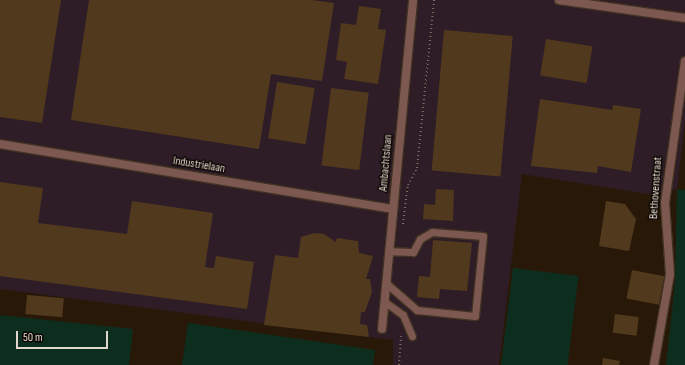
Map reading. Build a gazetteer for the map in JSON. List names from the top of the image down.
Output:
{
  "streets": {
    "street": ["Ambachtslaan", "Industrielaan", "Bethovenstraat"]
  },
  "crossings": [
    ["Ambachtslaan", "Industrielaan"]
  ],
  "scale_bar": "50 m"
}
